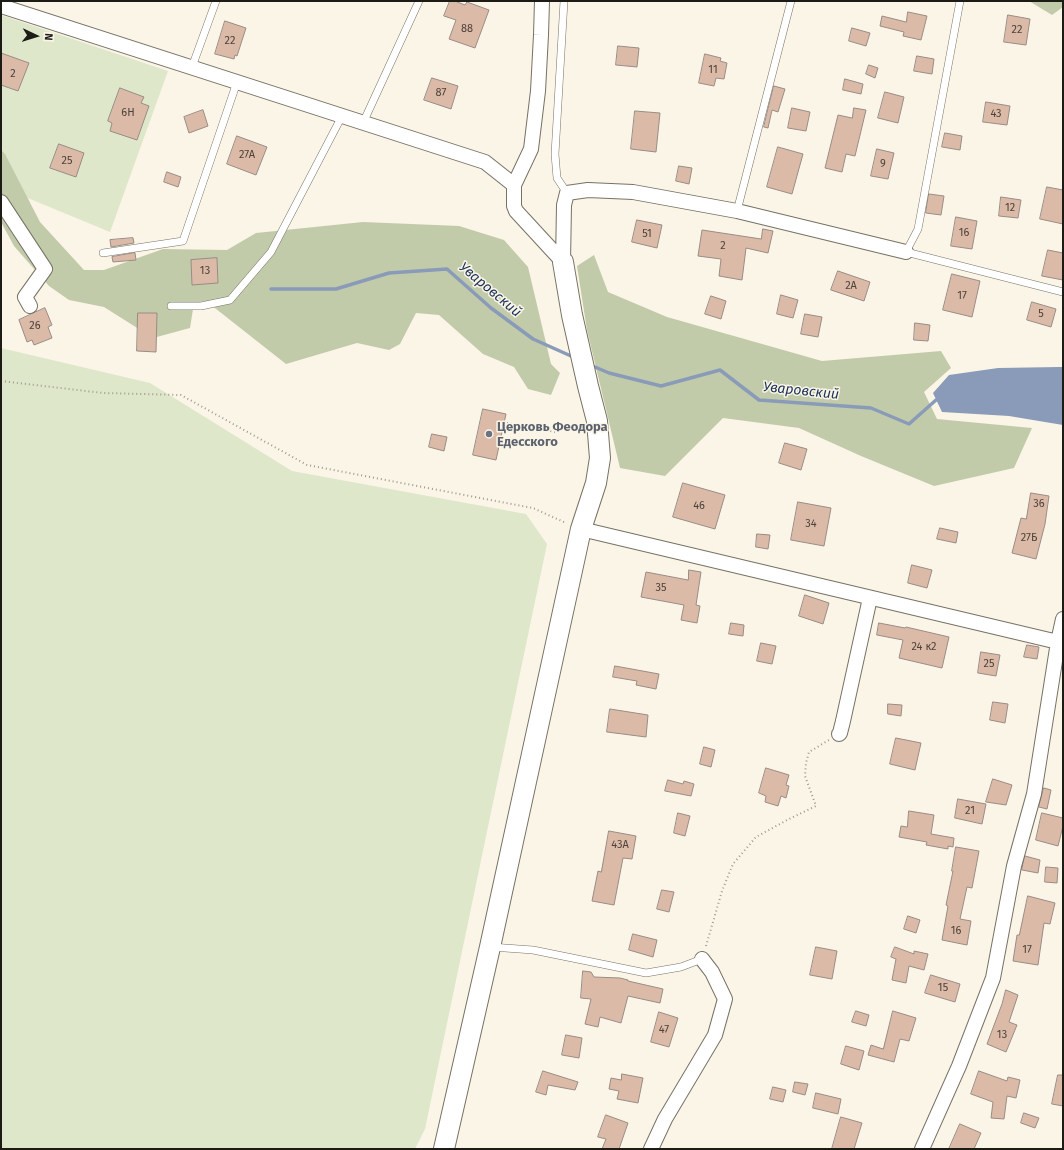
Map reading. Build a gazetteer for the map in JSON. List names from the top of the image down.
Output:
{
  "water": ["Уваровский"],
  "places": ["Церковь Феодора Едесского"],
  "house_numbers": [
    "88",
    "22",
    "22",
    "11",
    "2",
    "87",
    "6Н",
    "43",
    "27А",
    "25",
    "9",
    "12",
    "16",
    "51",
    "2",
    "13",
    "2А",
    "17",
    "5",
    "26",
    "36",
    "46",
    "34",
    "27Б",
    "35",
    "24 к2",
    "25",
    "21",
    "43А",
    "16",
    "17",
    "15",
    "47",
    "13"
  ],
  "north": "right"
}
